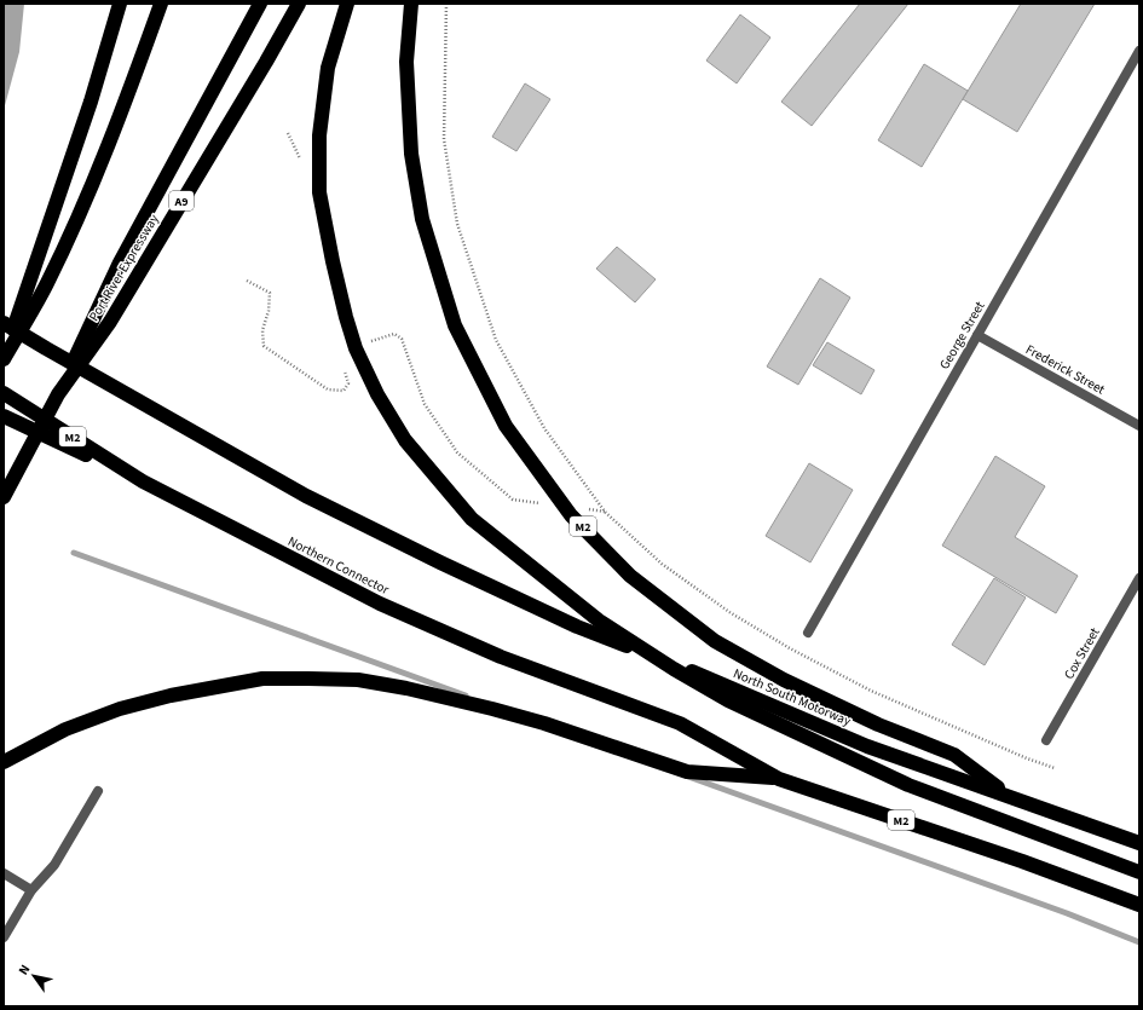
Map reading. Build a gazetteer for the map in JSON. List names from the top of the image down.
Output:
{
  "streets": {
    "highway": [
      "A9",
      "Port River Expressway",
      "M2",
      "Northern Connector",
      "North South Motorway"
    ],
    "street": ["George Street", "Frederick Street", "Cox Street"]
  },
  "crossings": [
    ["George Street", "Frederick Street"],
    ["M2", "Northern Connector"],
    ["M2", "North South Motorway"]
  ],
  "north": "top left"
}
